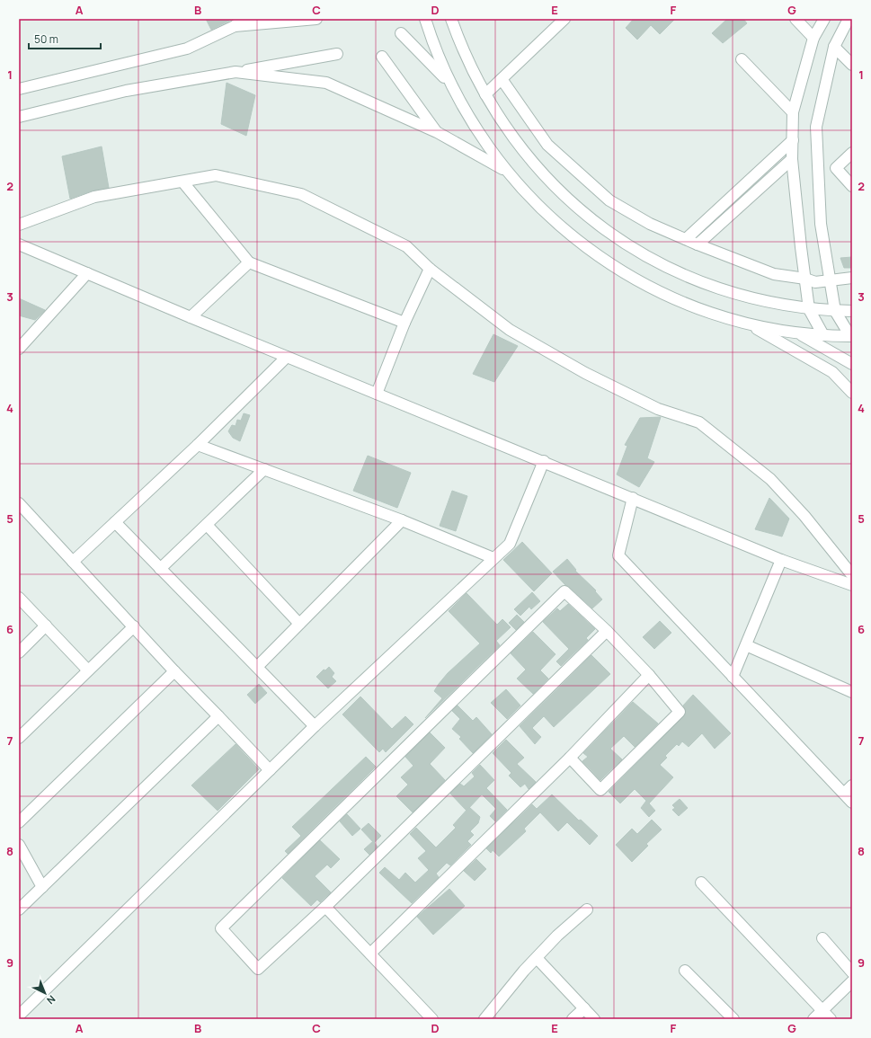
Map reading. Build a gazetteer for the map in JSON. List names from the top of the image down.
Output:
{
  "scale_bar": "50 m",
  "north": "bottom right",
  "grid": {
    "columns": [
      "A",
      "B",
      "C",
      "D",
      "E",
      "F",
      "G"
    ],
    "rows": [
      "1",
      "2",
      "3",
      "4",
      "5",
      "6",
      "7",
      "8",
      "9"
    ]
  }
}
